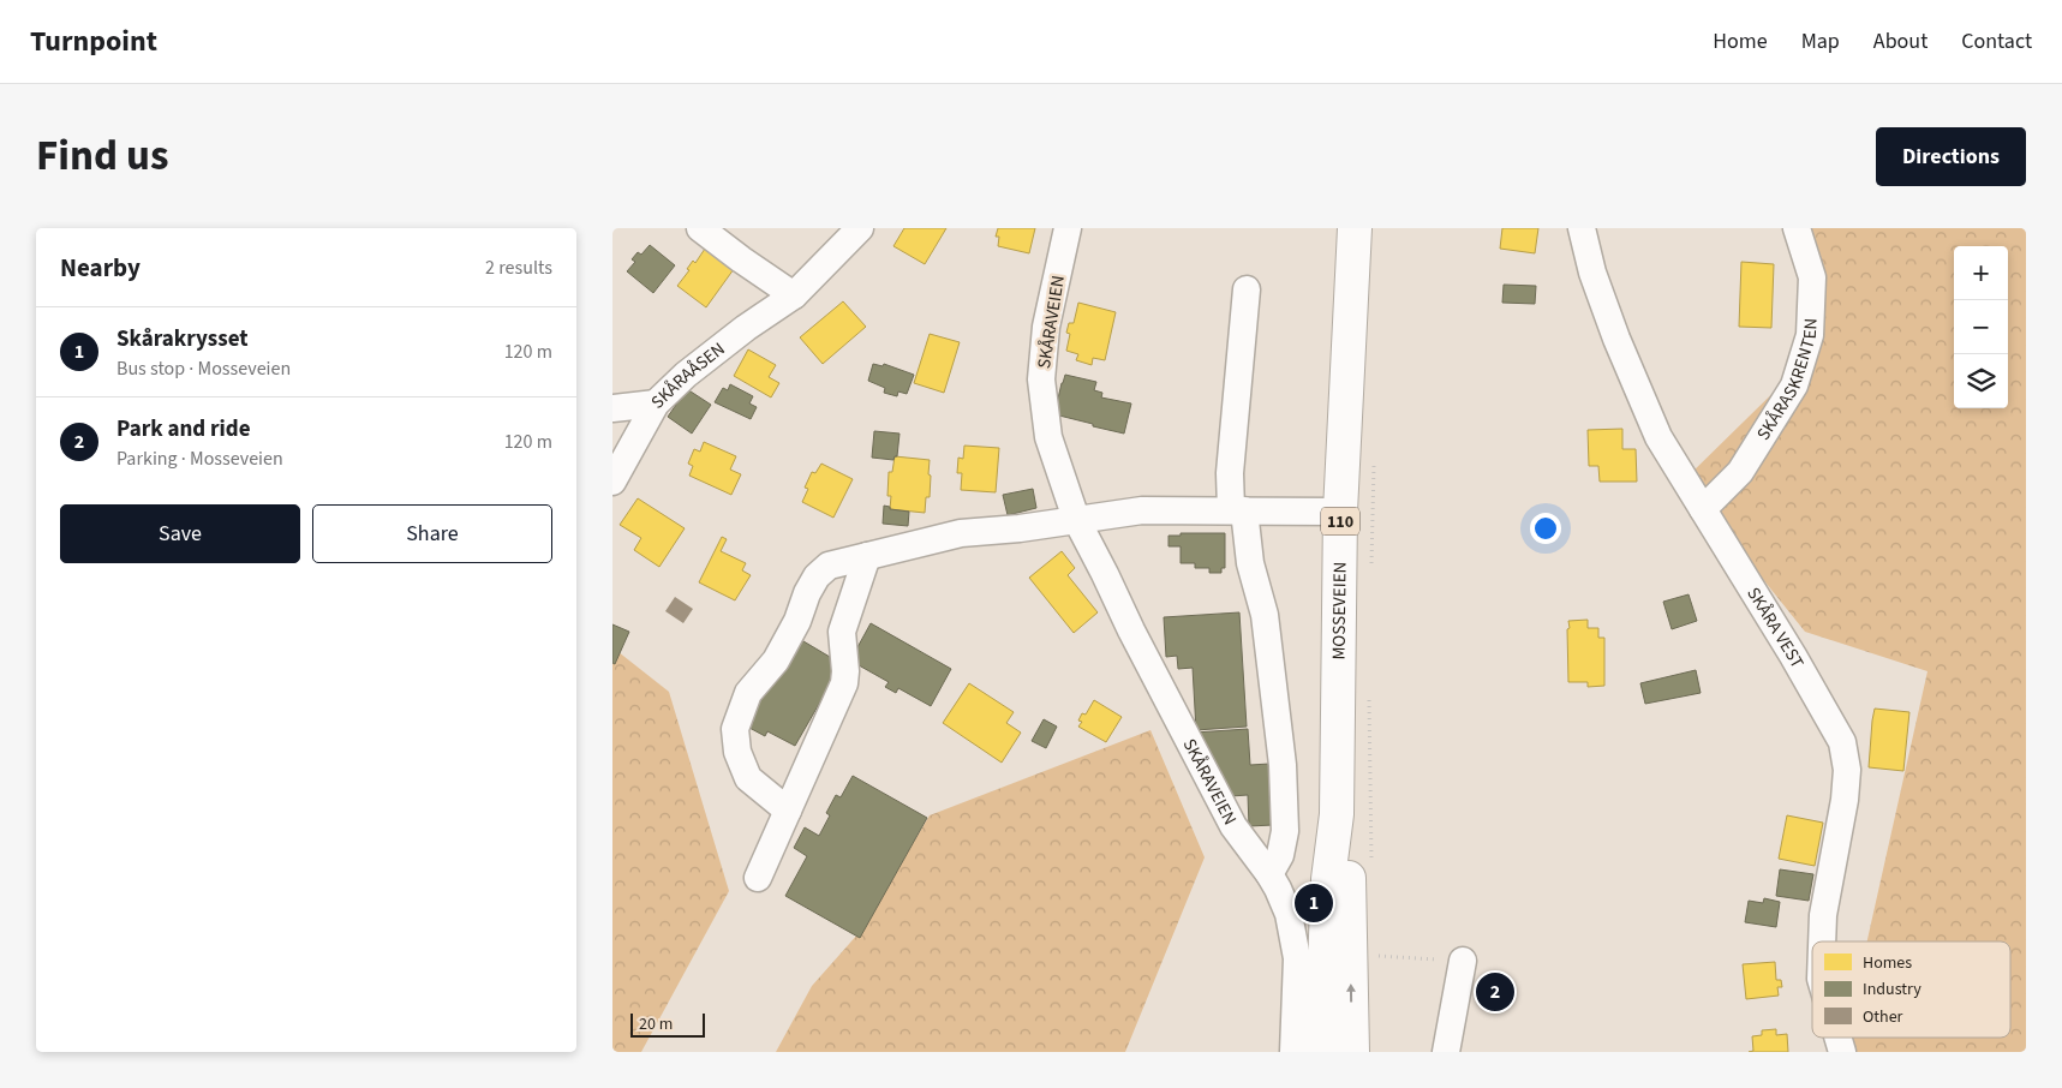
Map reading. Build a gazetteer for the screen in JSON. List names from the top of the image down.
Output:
{
  "streets": {
    "highway": ["110", "MOSSEVEIEN"],
    "street": [
      "SKÅRAVEIEN",
      "SKÅRAÅSEN",
      "SKÅRASKRENTEN",
      "SKÅRA VEST"
    ]
  },
  "crossings": [
    ["SKÅRASKRENTEN", "SKÅRA VEST"]
  ],
  "legend": ["Homes", "Industry", "Other"],
  "scale_bar": "20 m",
  "page": {
    "header": "Turnpoint",
    "nav": [
      "Home",
      "Map",
      "About",
      "Contact"
    ],
    "title": "Find us",
    "buttons": [
      "Directions",
      ["Save", "Share"]
    ],
    "heading": ["Nearby", "2 results"],
    "map_buttons": ["+", "−"],
    "list": [
      {
        "mark": "1",
        "name": "Skårakrysset",
        "note": "Bus stop · Mosseveien",
        "value": "120 m"
      },
      {
        "mark": "2",
        "name": "Park and ride",
        "note": "Parking · Mosseveien",
        "value": "120 m"
      }
    ],
    "pins": ["1", "2"],
    "scale": "20 m"
  }
}
